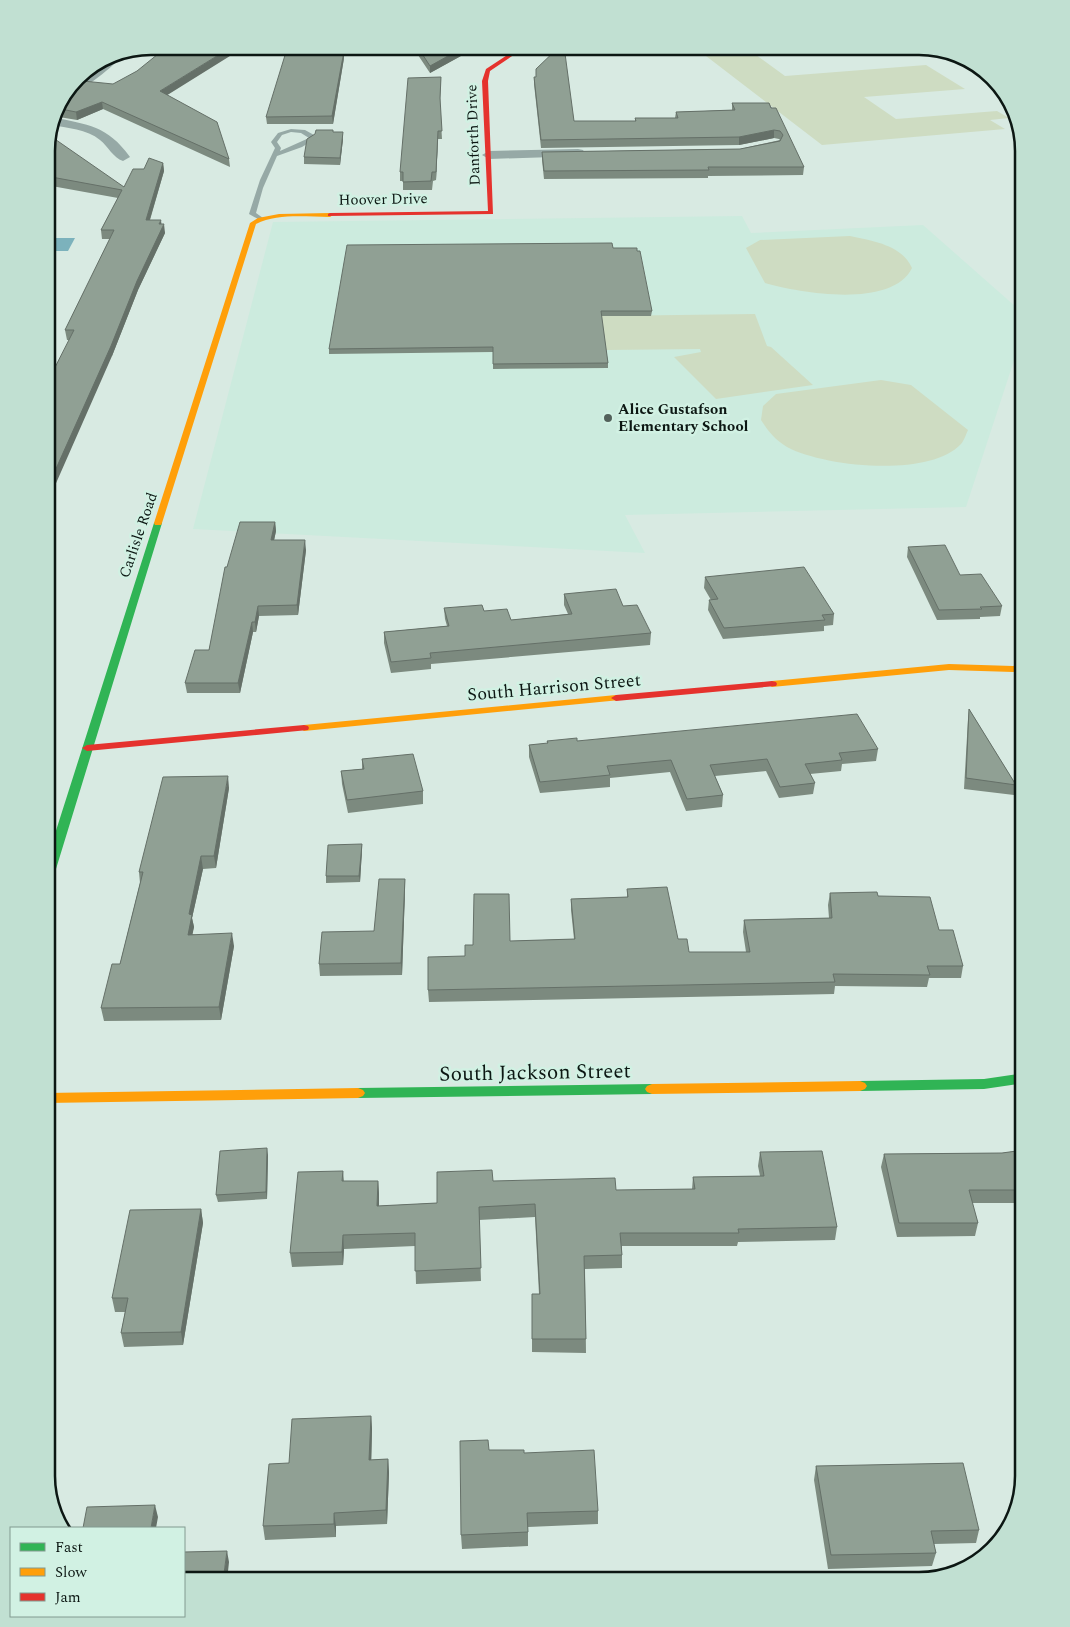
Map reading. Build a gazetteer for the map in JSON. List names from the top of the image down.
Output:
{
  "streets": {
    "street": [
      "Danforth Drive",
      "Hoover Drive",
      "Carlisle Road",
      "South Harrison Street",
      "South Jackson Street"
    ]
  },
  "crossings": [
    ["Danforth Drive", "Hoover Drive"],
    ["Hoover Drive", "Carlisle Road"],
    ["Carlisle Road", "South Harrison Street"]
  ],
  "places": ["Alice Gustafson Elementary School"],
  "legend": ["Fast", "Slow", "Jam"]
}
